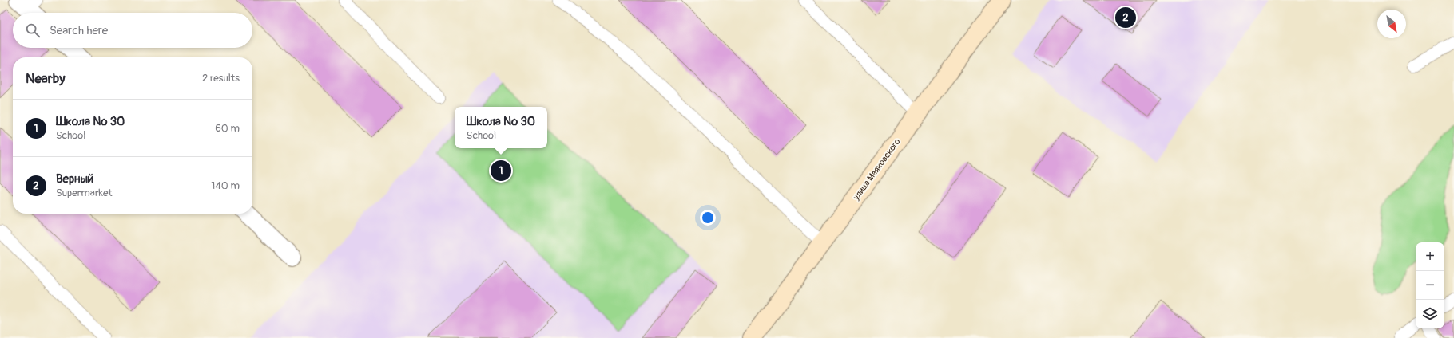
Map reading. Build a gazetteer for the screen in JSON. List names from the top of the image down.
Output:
{
  "streets": {
    "street": ["улица Маяковского"]
  },
  "north": "bottom right",
  "page": {
    "pins": ["2", "1"],
    "search": "Search here",
    "heading": ["Nearby", "2 results"],
    "list": [
      {
        "mark": "1",
        "name": "Школа № 30",
        "note": "School",
        "value": "60 m"
      },
      {
        "mark": "2",
        "name": "Верный",
        "note": "Supermarket",
        "value": "140 m"
      }
    ],
    "popup": ["Школа № 30", "School"],
    "map_buttons": ["+", "−"]
  }
}
